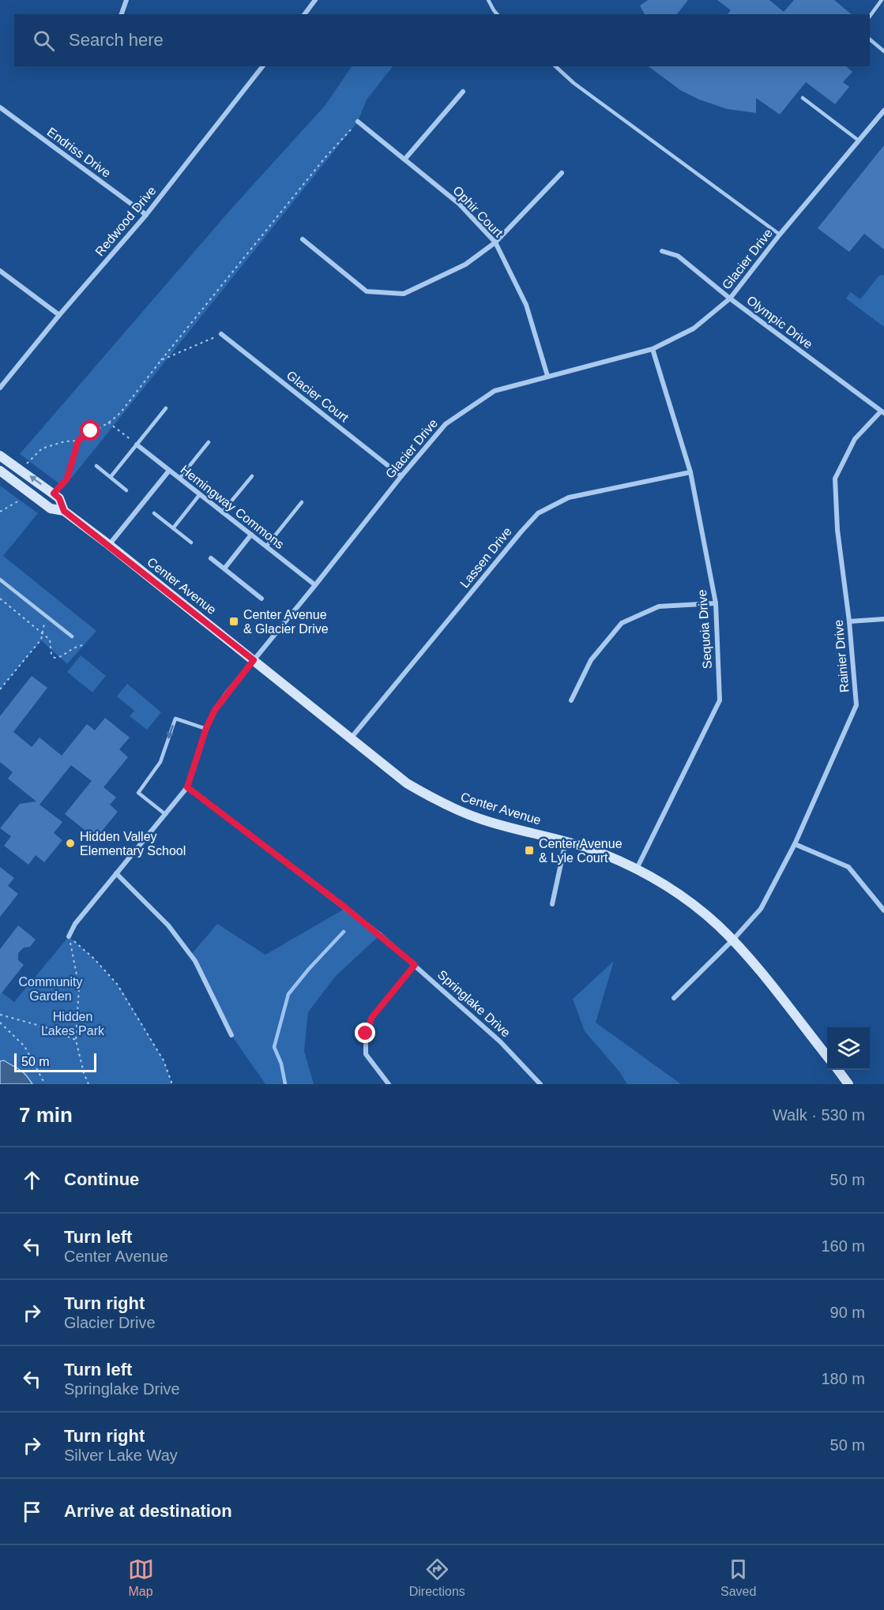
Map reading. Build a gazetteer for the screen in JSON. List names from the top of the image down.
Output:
{
  "streets": {
    "street": [
      "Endriss Drive",
      "Ophir Court",
      "Redwood Drive",
      "Glacier Drive",
      "Olympic Drive",
      "Glacier Court",
      "Hemingway Commons",
      "Lassen Drive",
      "Center Avenue",
      "Sequoia Drive",
      "Rainier Drive",
      "Springlake Drive"
    ]
  },
  "crossings": [
    ["Endriss Drive", "Redwood Drive"],
    ["Ophir Court", "Glacier Drive"],
    ["Glacier Drive", "Olympic Drive"],
    ["Glacier Drive", "Glacier Court"],
    ["Glacier Drive", "Hemingway Commons"],
    ["Glacier Drive", "Center Avenue"],
    ["Glacier Drive", "Sequoia Drive"],
    ["Glacier Drive", "Springlake Drive"],
    ["Olympic Drive", "Rainier Drive"],
    ["Lassen Drive", "Center Avenue"],
    ["Lassen Drive", "Sequoia Drive"],
    ["Center Avenue", "Sequoia Drive"],
    ["Center Avenue", "Rainier Drive"]
  ],
  "parks": ["Community Garden", "Hidden Lakes Park"],
  "places": {
    "transit": ["Center Avenue & Glacier Drive", "Center Avenue & Lyle Court"],
    "other": ["Hidden Valley Elementary School"]
  },
  "scale_bar": "50 m",
  "page": {
    "search": "Search here",
    "scale": "50 m",
    "heading": ["7 min", "Walk · 530 m"],
    "list": [
      ["Continue", "50 m"],
      ["Turn left", "Center Avenue", "160 m"],
      ["Turn right", "Glacier Drive", "90 m"],
      ["Turn left", "Springlake Drive", "180 m"],
      ["Turn right", "Silver Lake Way", "50 m"],
      "Arrive at destination"
    ],
    "nav": ["Map", "Directions", "Saved"]
  }
}
